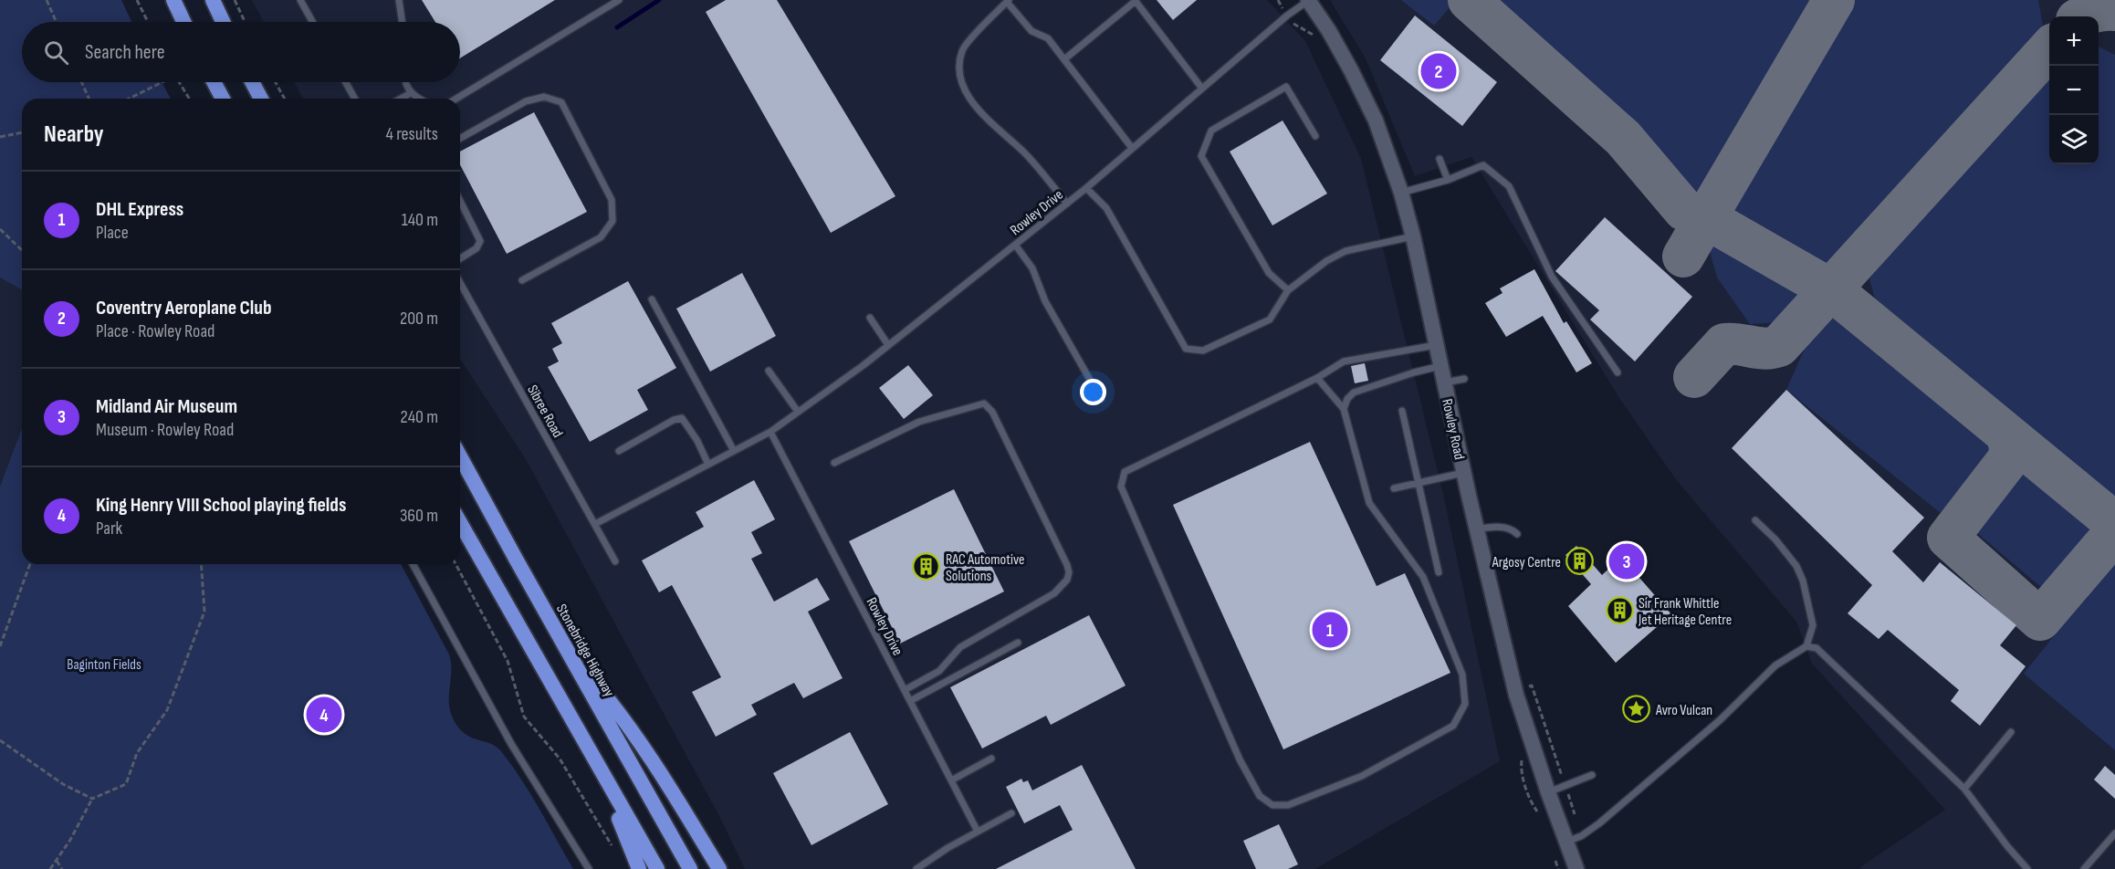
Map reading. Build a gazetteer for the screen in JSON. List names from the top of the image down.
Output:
{
  "streets": {
    "highway": ["Stonebridge Highway"],
    "street": ["Rowley Road"],
    "lane": ["Rowley Drive", "Sibree Road"]
  },
  "crossings": [
    ["Rowley Drive", "Sibree Road"],
    ["Rowley Drive", "Rowley Road"]
  ],
  "parks": ["Baginton Fields"],
  "places": {
    "building": ["Argosy Centre", "RAC Automotive Solutions", "Sir Frank Whittle Jet Heritage Centre"],
    "place": ["Avro Vulcan"]
  },
  "page": {
    "map_buttons": ["+", "−"],
    "search": "Search here",
    "pins": [
      "2",
      "3",
      "1",
      "4"
    ],
    "heading": ["Nearby", "4 results"],
    "list": [
      {
        "mark": "1",
        "name": "DHL Express",
        "note": "Place",
        "value": "140 m"
      },
      {
        "mark": "2",
        "name": "Coventry Aeroplane Club",
        "note": "Place · Rowley Road",
        "value": "200 m"
      },
      {
        "mark": "3",
        "name": "Midland Air Museum",
        "note": "Museum · Rowley Road",
        "value": "240 m"
      },
      {
        "mark": "4",
        "name": "King Henry VIII School playing fields",
        "note": "Park",
        "value": "360 m"
      }
    ]
  }
}
